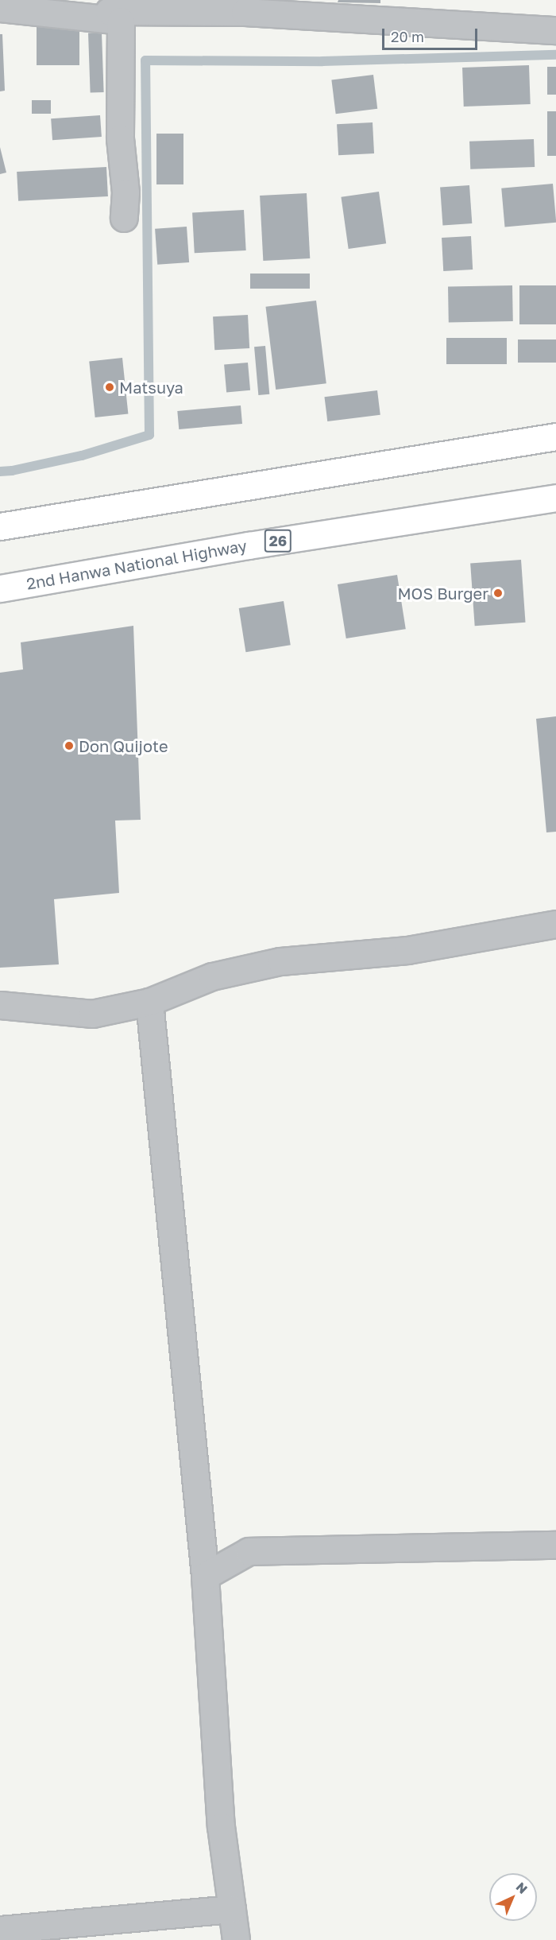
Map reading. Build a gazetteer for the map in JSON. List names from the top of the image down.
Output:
{
  "streets": {
    "highway": ["26", "2nd Hanwa National Highway"]
  },
  "places": ["Matsuya", "MOS Burger", "Don Quijote"],
  "scale_bar": "20 m",
  "north": "top right"
}
